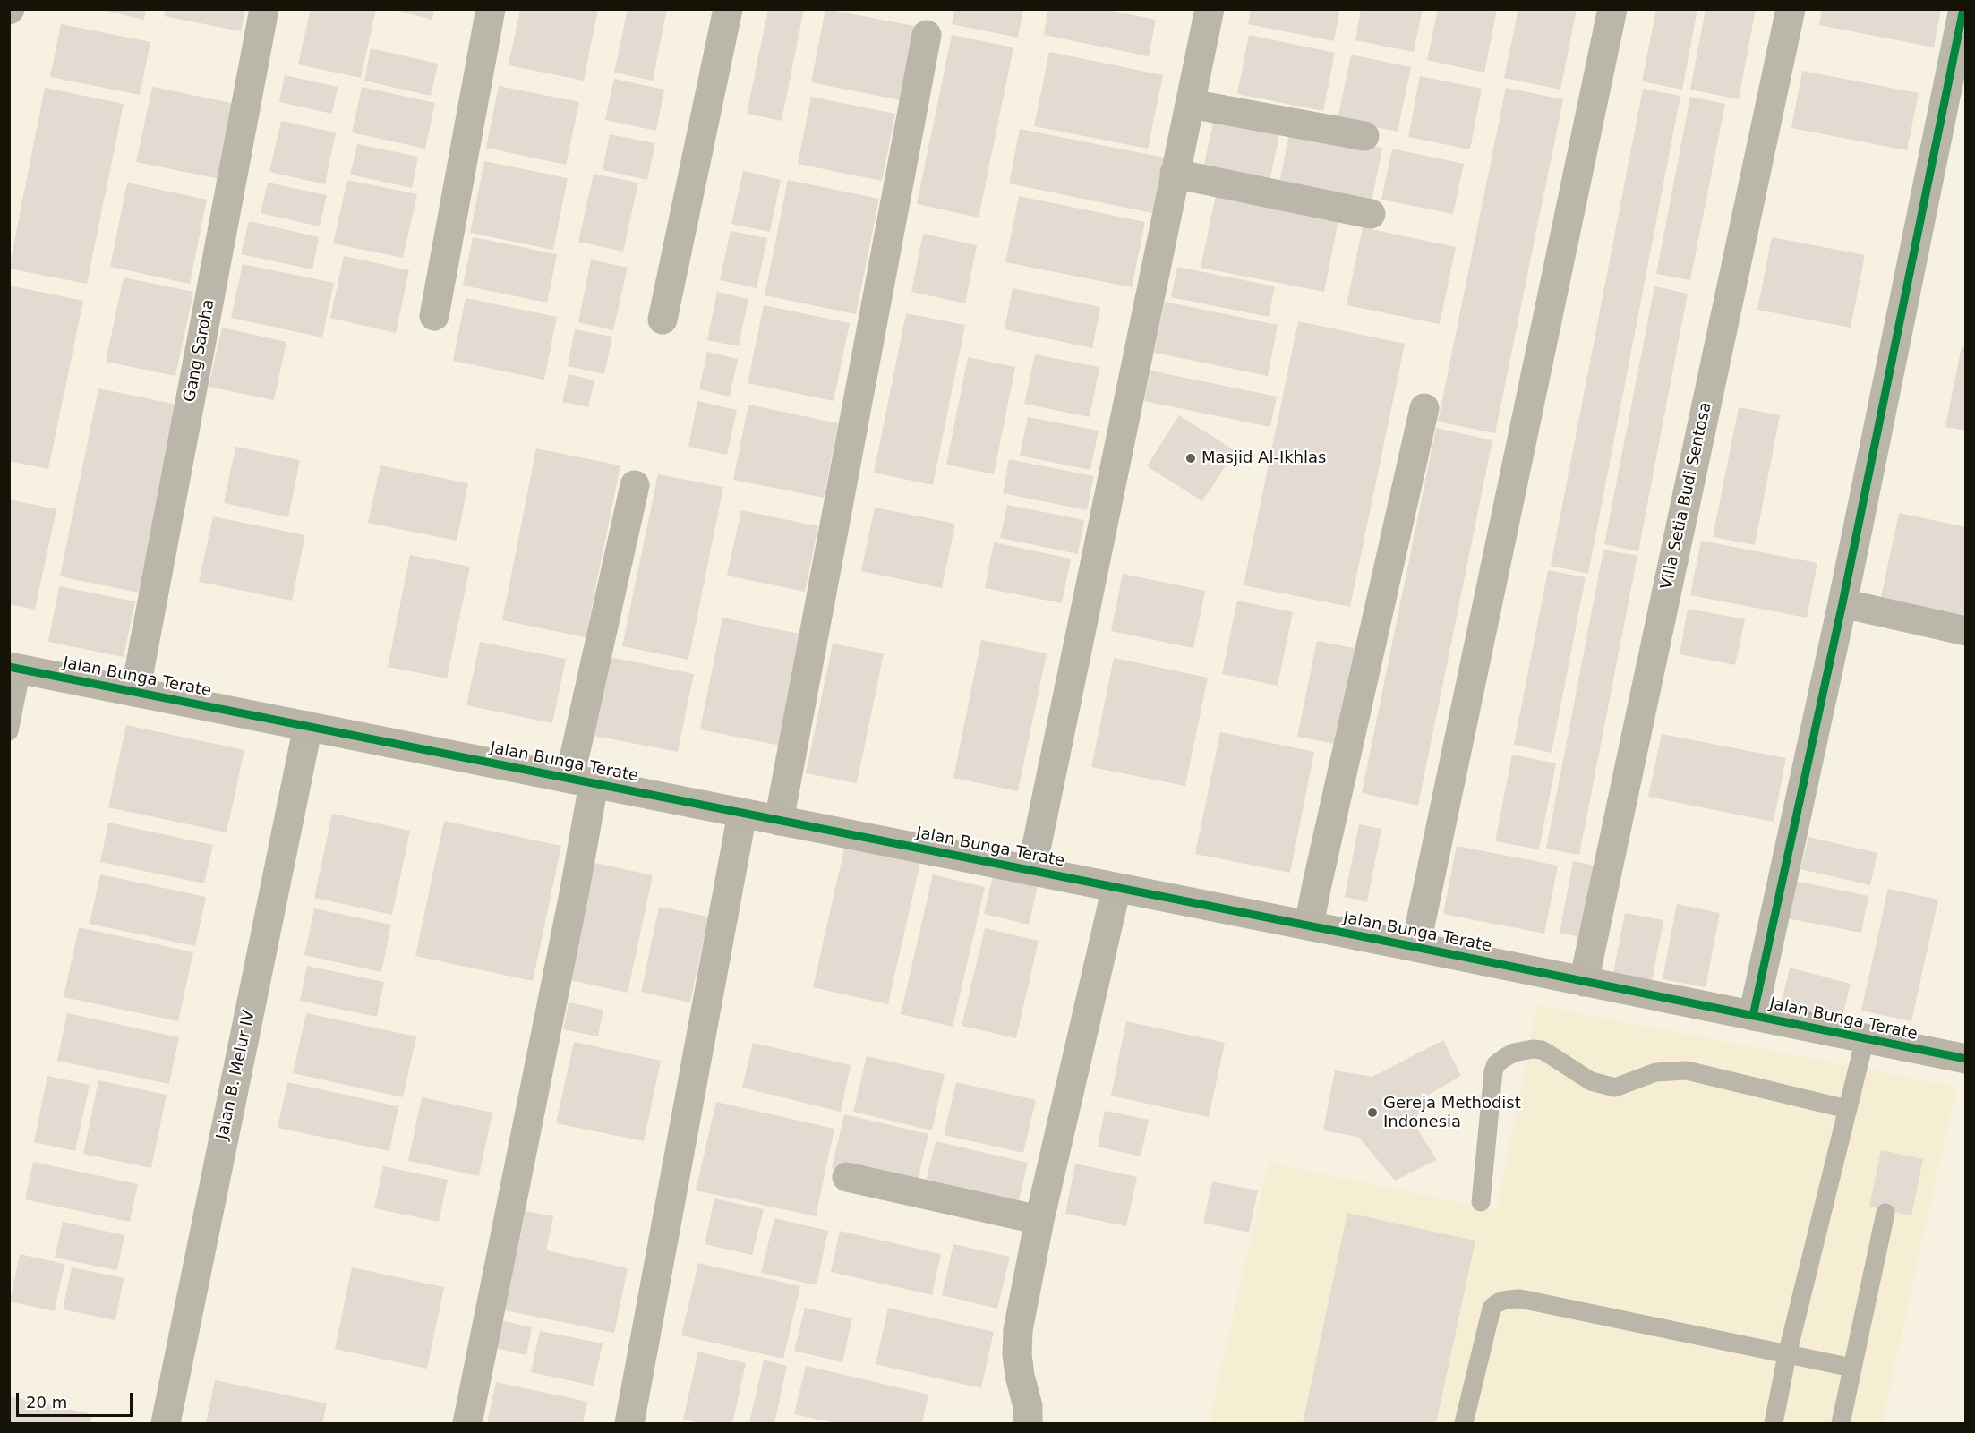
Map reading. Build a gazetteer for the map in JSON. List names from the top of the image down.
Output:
{
  "streets": {
    "street": [
      "Gang Saroha",
      "Villa Setia Budi Sentosa",
      "Jalan Bunga Terate",
      "Jalan B. Melur IV"
    ]
  },
  "crossings": [
    ["Gang Saroha", "Jalan Bunga Terate"],
    ["Villa Setia Budi Sentosa", "Jalan Bunga Terate"],
    ["Jalan Bunga Terate", "Jalan B. Melur IV"]
  ],
  "places": ["Masjid Al-Ikhlas", "Gereja Methodist Indonesia"],
  "scale_bar": "20 m"
}
